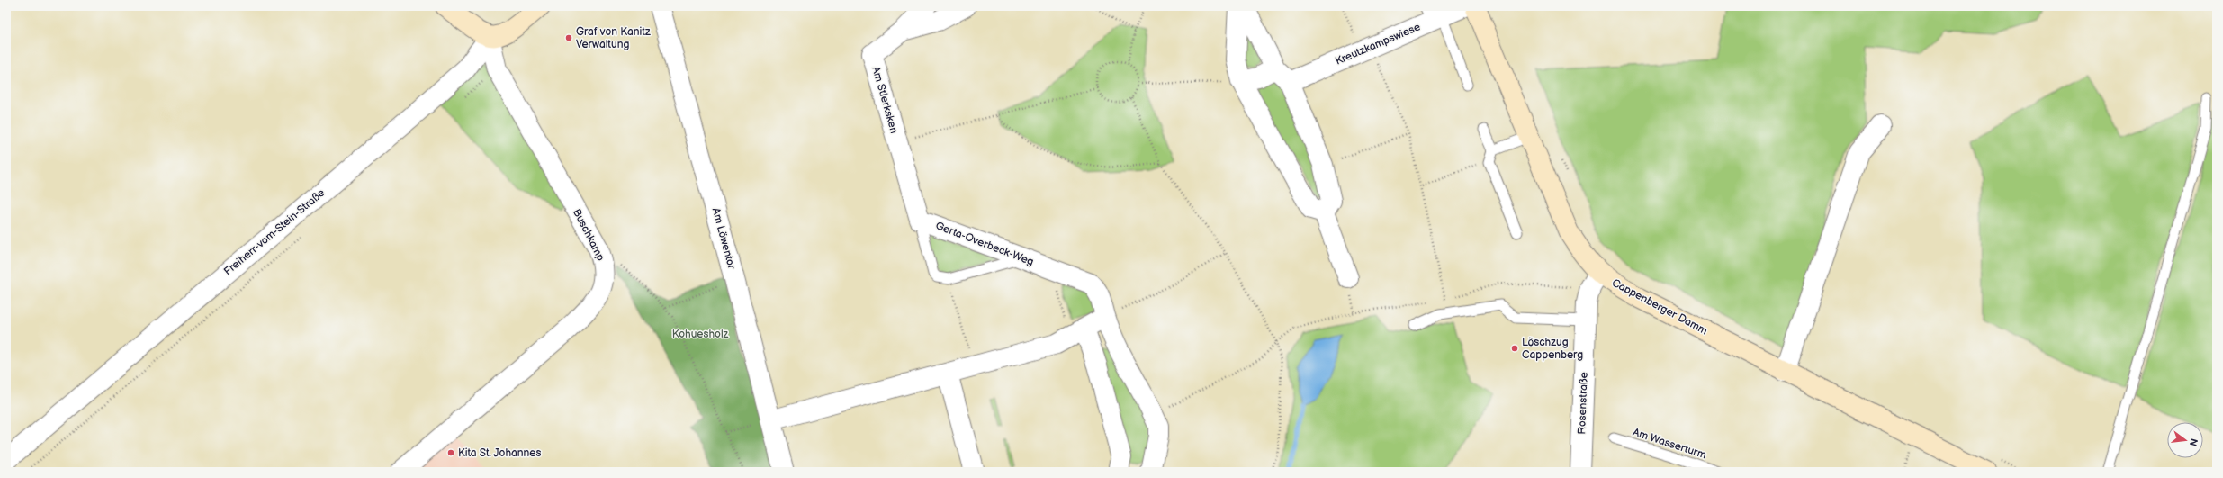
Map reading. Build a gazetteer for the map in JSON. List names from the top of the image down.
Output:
{
  "streets": {
    "main road": ["Cappenberger Damm"],
    "street": [
      "Kreutzkampswiese",
      "Am Stierksken",
      "Freiherr-vom-Stein-Straße",
      "Buschkamp",
      "Am Löwentor",
      "Gerta-Overbeck-Weg",
      "Rosenstraße"
    ],
    "lane": ["Am Wasserturm"]
  },
  "crossings": [
    ["Am Stierksken", "Gerta-Overbeck-Weg"],
    ["Freiherr-vom-Stein-Straße", "Buschkamp"],
    ["Cappenberger Damm", "Rosenstraße"]
  ],
  "parks": ["Kohuesholz"],
  "places": ["Graf von Kanitz Verwaltung", "Löschzug Cappenberg", "Kita St. Johannes"],
  "north": "right"
}
